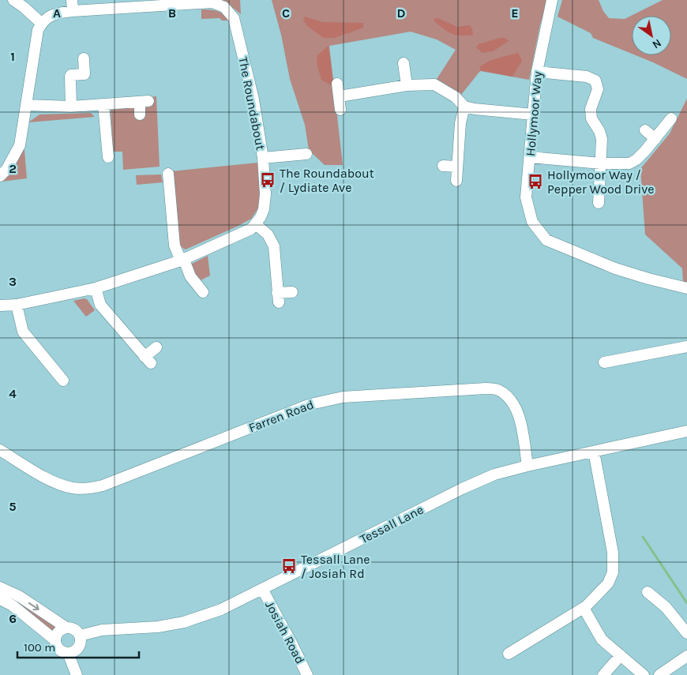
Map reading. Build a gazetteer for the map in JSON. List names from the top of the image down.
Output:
{
  "streets": {
    "street": [
      "The Roundabout",
      "Hollymoor Way",
      "Farren Road",
      "Tessall Lane",
      "Josiah Road"
    ]
  },
  "crossings": [
    ["Farren Road", "Tessall Lane"],
    ["Tessall Lane", "Josiah Road"]
  ],
  "places": {
    "bus stop": ["The Roundabout / Lydiate Ave", "Hollymoor Way / Pepper Wood Drive", "Tessall Lane / Josiah Rd"]
  },
  "scale_bar": "100 m",
  "north": "bottom right",
  "grid": {
    "columns": [
      "A",
      "B",
      "C",
      "D",
      "E"
    ],
    "rows": [
      "1",
      "2",
      "3",
      "4",
      "5",
      "6"
    ]
  }
}
